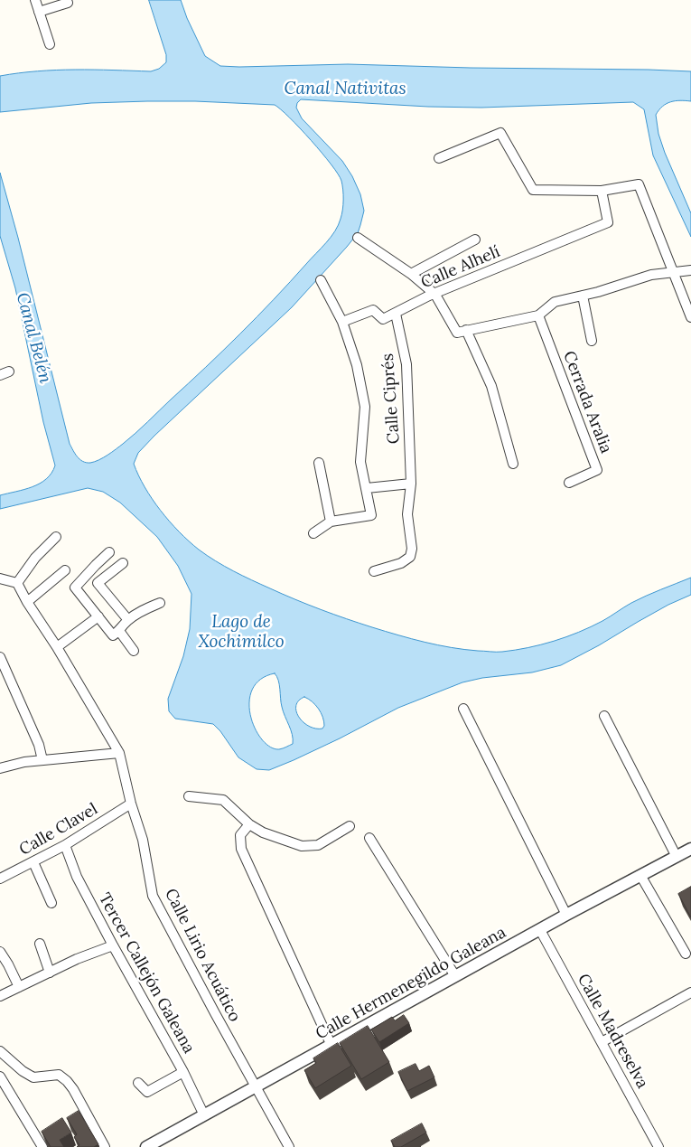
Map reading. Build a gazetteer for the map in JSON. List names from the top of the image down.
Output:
{
  "streets": {
    "street": [
      "Calle Alhelí",
      "Calle Ciprés",
      "Cerrada Aralia",
      "Calle Clavel",
      "Calle Lirio Acuático",
      "Tercer Callejón Galeana",
      "Calle Hermenegildo Galeana",
      "Calle Madreselva"
    ]
  },
  "crossings": [
    ["Calle Alhelí", "Calle Ciprés"],
    ["Calle Clavel", "Calle Lirio Acuático"],
    ["Calle Clavel", "Tercer Callejón Galeana"],
    ["Calle Lirio Acuático", "Calle Hermenegildo Galeana"],
    ["Tercer Callejón Galeana", "Calle Hermenegildo Galeana"],
    ["Calle Hermenegildo Galeana", "Calle Madreselva"]
  ],
  "water": ["Canal Nativitas", "Canal Belén", "Lago de Xochimilco"]
}
